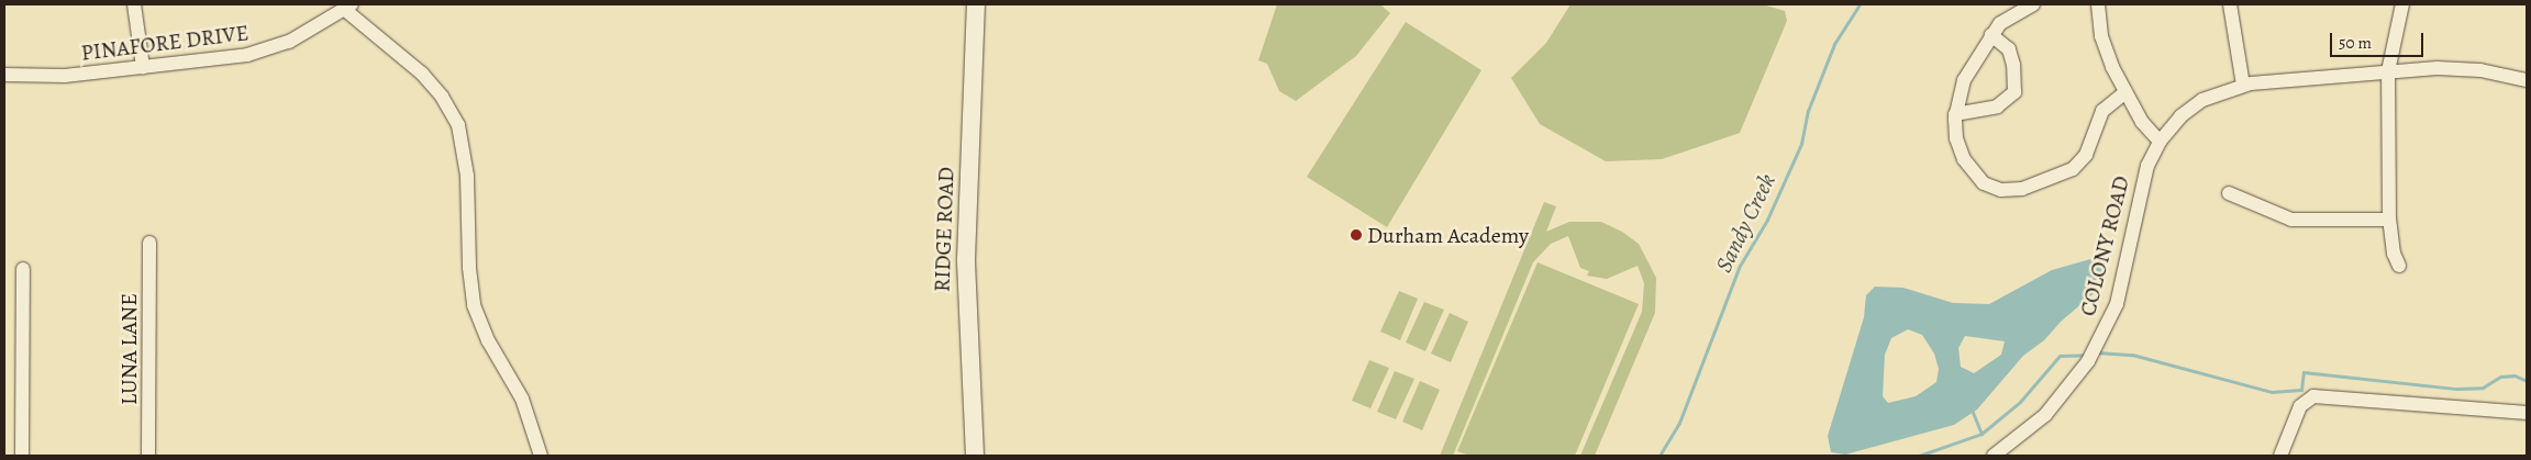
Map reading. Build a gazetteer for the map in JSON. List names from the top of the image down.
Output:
{
  "streets": {
    "street": [
      "PINAFORE DRIVE",
      "RIDGE ROAD",
      "COLONY ROAD",
      "LUNA LANE"
    ]
  },
  "water": ["Sandy Creek"],
  "places": ["Durham Academy"],
  "scale_bar": "50 m"
}
